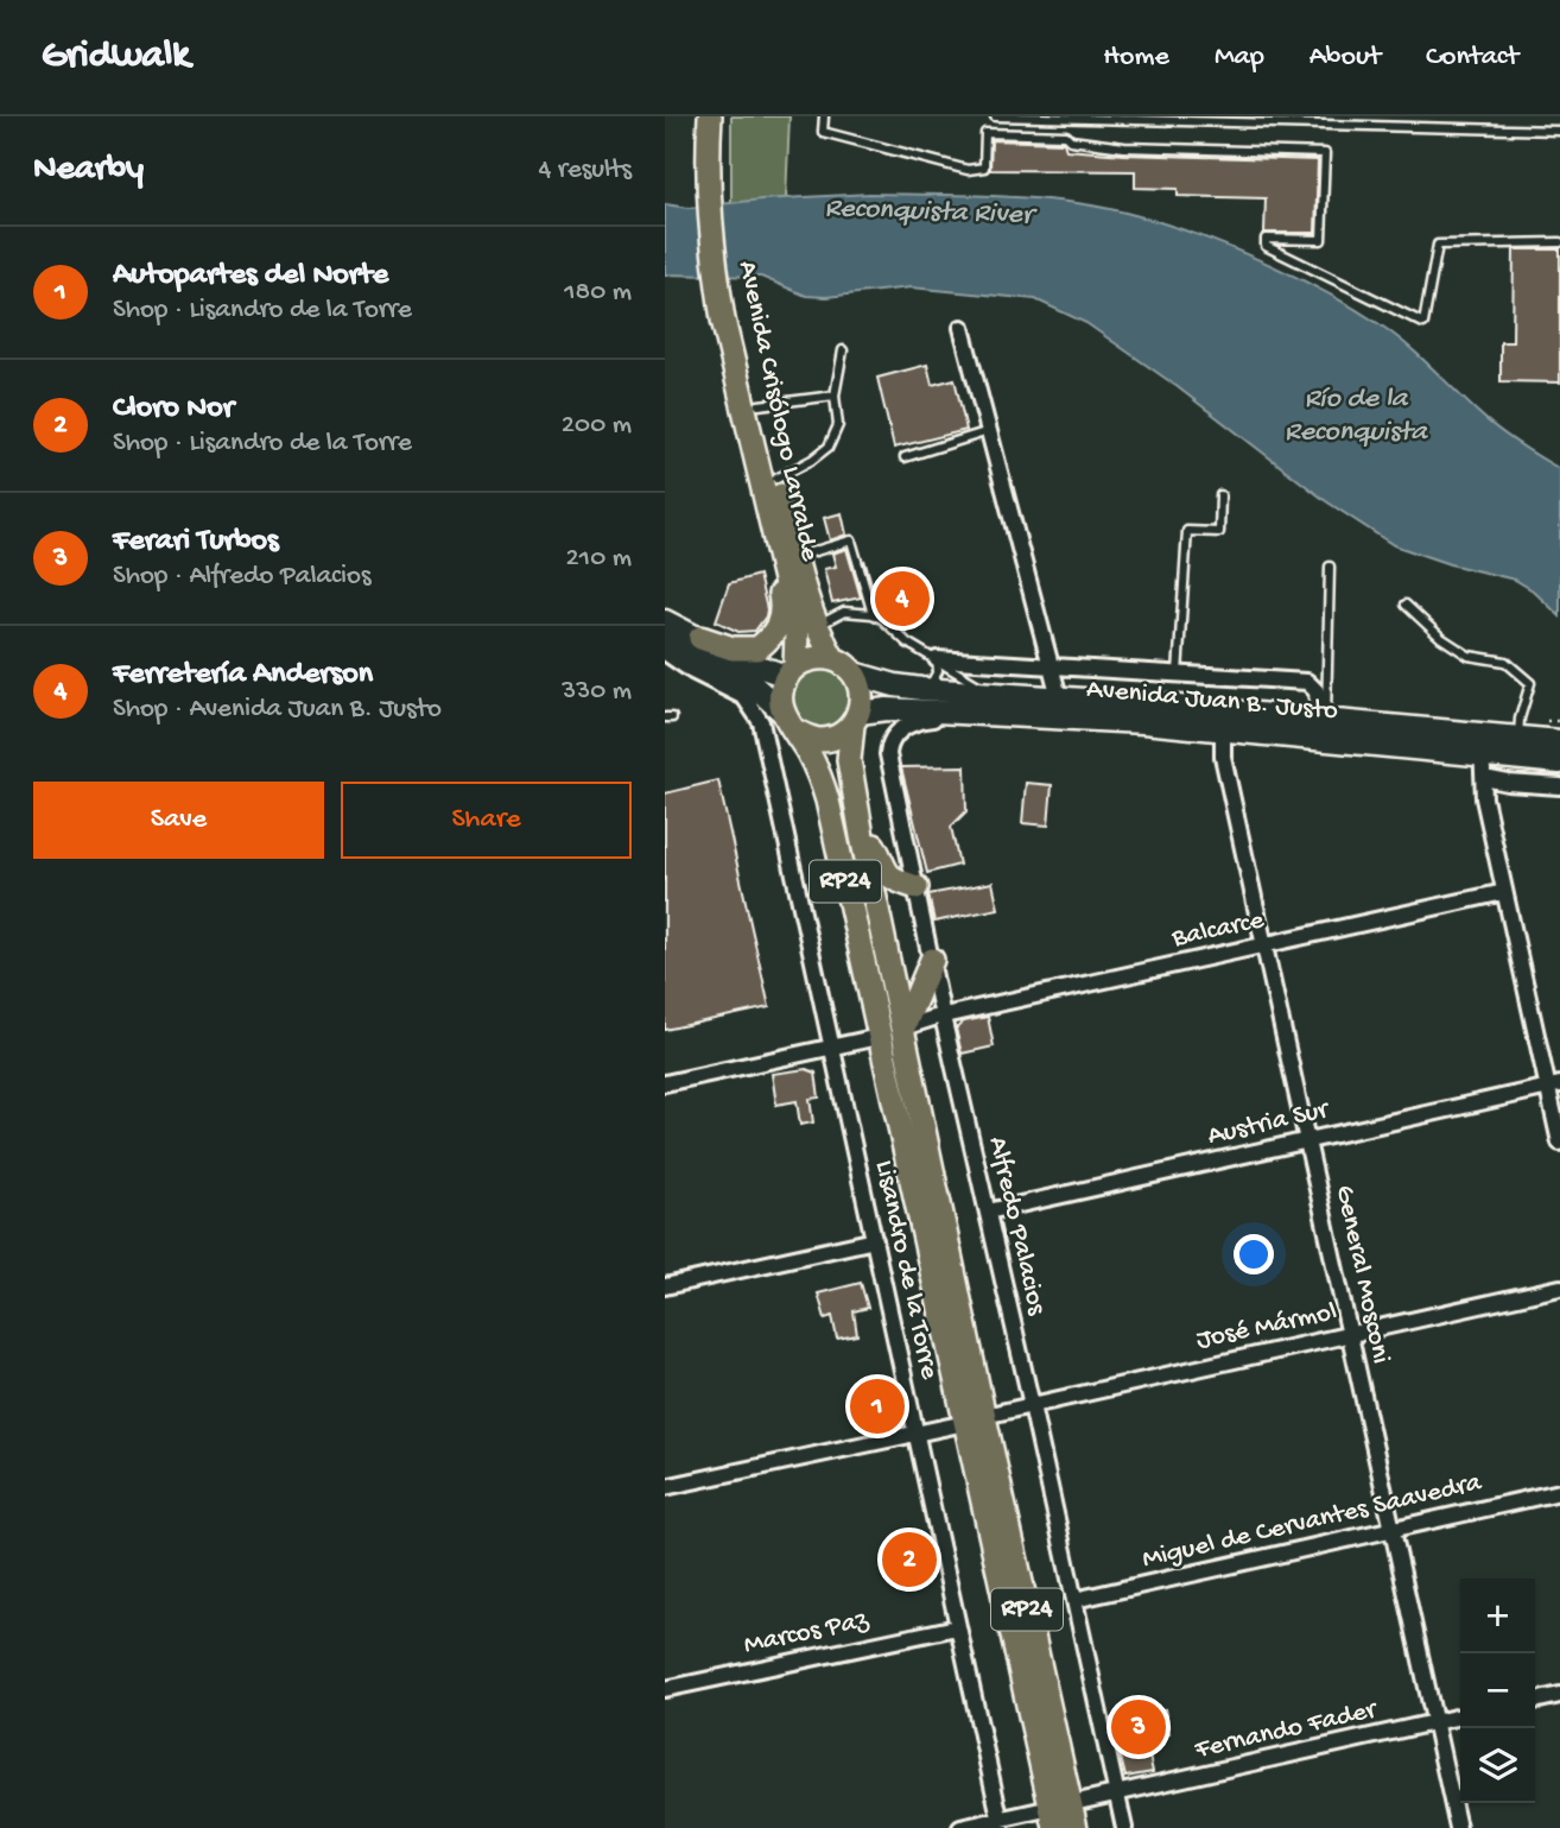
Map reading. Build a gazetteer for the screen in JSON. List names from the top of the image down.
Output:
{
  "streets": {
    "main road": ["Avenida Crisólogo Larralde", "Avenida Juan B. Justo", "RP24"],
    "street": [
      "Balcarce",
      "Austria Sur",
      "Alfredo Palacios",
      "Lisandro de la Torre",
      "General Mosconi",
      "José Mármol",
      "Miguel de Cervantes Saavedra",
      "Marcos Paz",
      "Fernando Fader"
    ]
  },
  "crossings": [
    ["Avenida Crisólogo Larralde", "Avenida Juan B. Justo"],
    ["Avenida Crisólogo Larralde", "RP24"],
    ["Avenida Crisólogo Larralde", "Lisandro de la Torre"],
    ["Avenida Juan B. Justo", "RP24"],
    ["Avenida Juan B. Justo", "Alfredo Palacios"],
    ["Avenida Juan B. Justo", "Lisandro de la Torre"],
    ["Avenida Juan B. Justo", "General Mosconi"],
    ["RP24", "Balcarce"],
    ["RP24", "Lisandro de la Torre"],
    ["RP24", "José Mármol"],
    ["RP24", "Fernando Fader"],
    ["Balcarce", "Alfredo Palacios"],
    ["Balcarce", "General Mosconi"],
    ["Austria Sur", "Alfredo Palacios"],
    ["Austria Sur", "General Mosconi"],
    ["Alfredo Palacios", "José Mármol"],
    ["Alfredo Palacios", "Miguel de Cervantes Saavedra"],
    ["Alfredo Palacios", "Fernando Fader"],
    ["Lisandro de la Torre", "José Mármol"],
    ["Lisandro de la Torre", "Marcos Paz"],
    ["Lisandro de la Torre", "Fernando Fader"],
    ["General Mosconi", "José Mármol"],
    ["General Mosconi", "Miguel de Cervantes Saavedra"],
    ["General Mosconi", "Fernando Fader"]
  ],
  "water": ["Reconquista River", "Río de la Reconquista"],
  "page": {
    "header": "Gridwalk",
    "nav": [
      "Home",
      "Map",
      "About",
      "Contact"
    ],
    "heading": ["Nearby", "4 results"],
    "list": [
      {
        "mark": "1",
        "name": "Autopartes del Norte",
        "note": "Shop · Lisandro de la Torre",
        "value": "180 m"
      },
      {
        "mark": "2",
        "name": "Cloro Nor",
        "note": "Shop · Lisandro de la Torre",
        "value": "200 m"
      },
      {
        "mark": "3",
        "name": "Ferari Turbos",
        "note": "Shop · Alfredo Palacios",
        "value": "210 m"
      },
      {
        "mark": "4",
        "name": "Ferretería Anderson",
        "note": "Shop · Avenida Juan B. Justo",
        "value": "330 m"
      }
    ],
    "pins": [
      "4",
      "1",
      "2",
      "3"
    ],
    "buttons": ["Save", "Share"],
    "map_buttons": ["+", "−"]
  }
}
